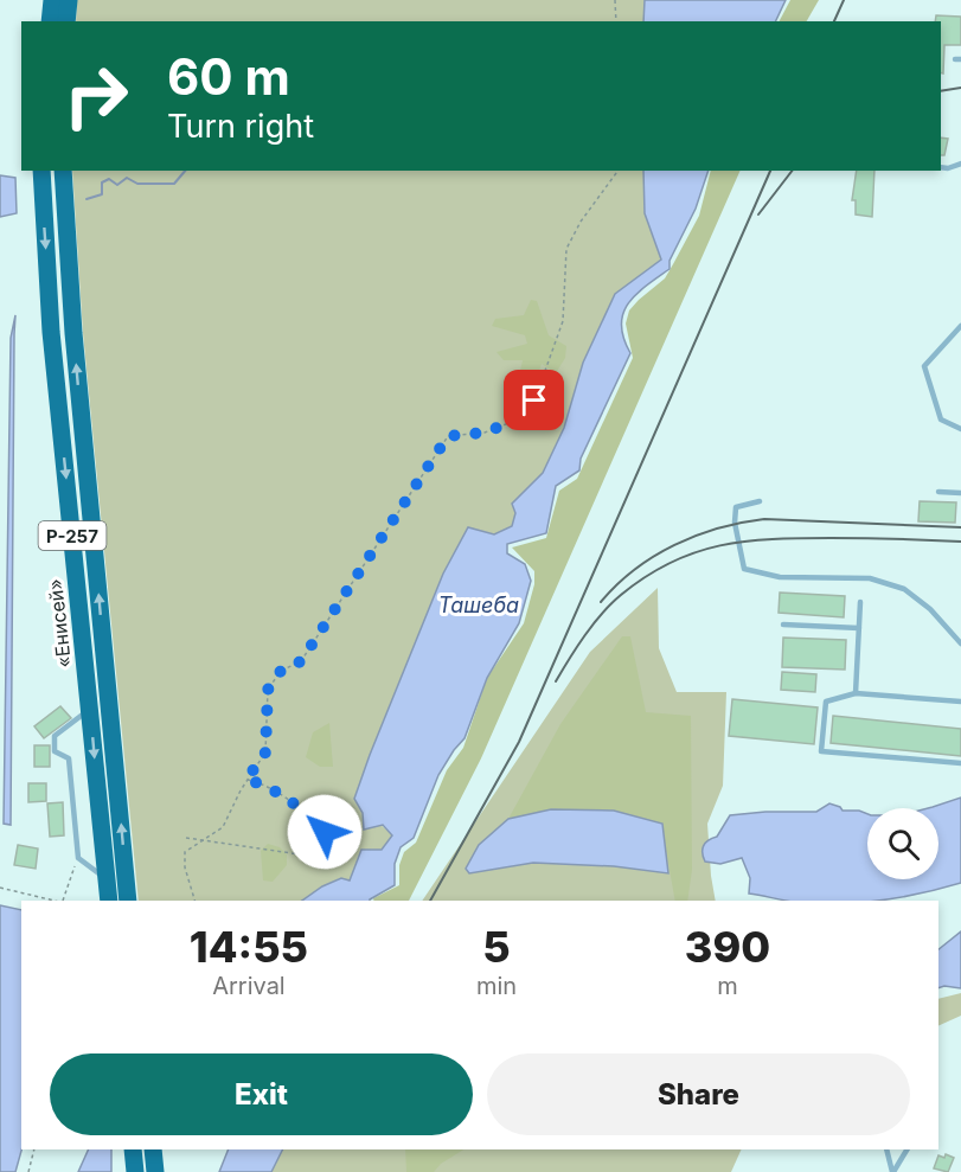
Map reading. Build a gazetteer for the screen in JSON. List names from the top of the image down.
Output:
{
  "streets": {
    "highway": ["Р-257", "«Енисей»"]
  },
  "water": ["Ташеба"],
  "page": {
    "turn": ["60 m", "Turn right"],
    "eta": [
      "14:55",
      "Arrival",
      "5",
      "min",
      "390",
      "m"
    ],
    "buttons": ["Exit", "Share"]
  }
}
